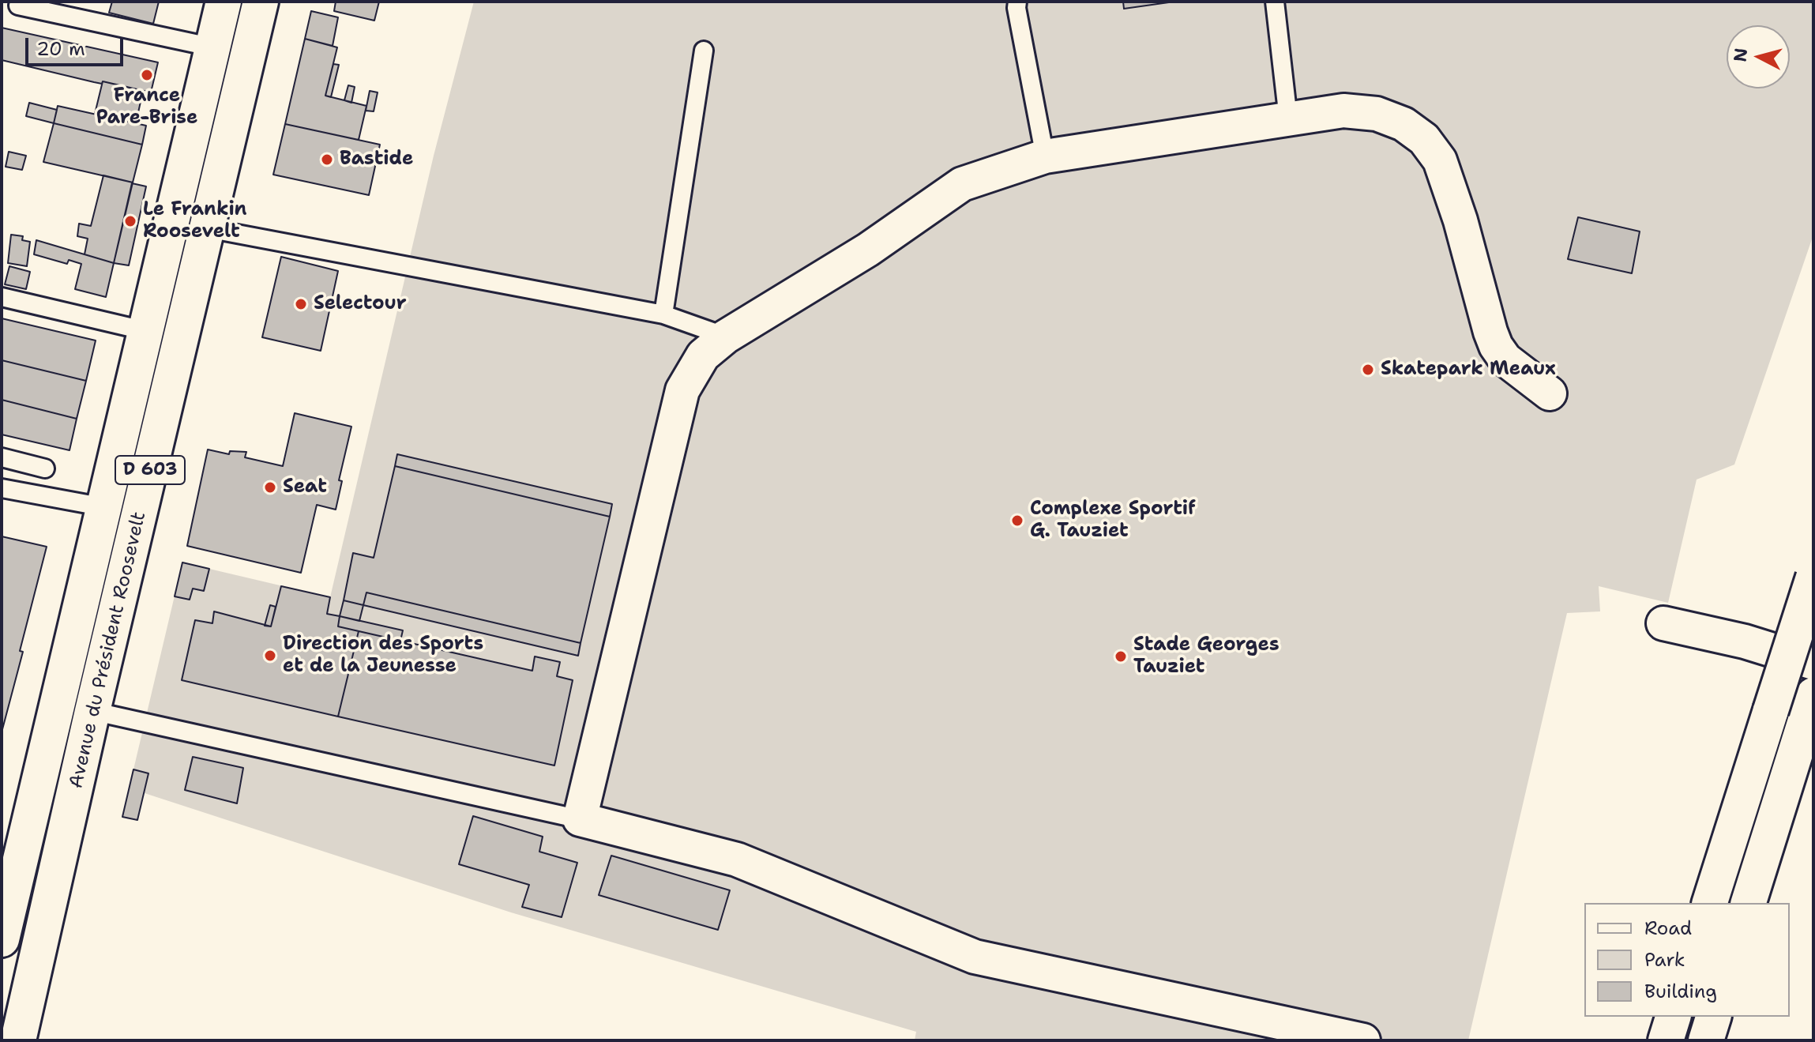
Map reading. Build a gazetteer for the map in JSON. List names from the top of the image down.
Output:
{
  "streets": {
    "main road": ["D 603", "Avenue du Président Roosevelt"]
  },
  "places": [
    "France Pare-Brise",
    "Bastide",
    "Le Frankin Roosevelt",
    "Selectour",
    "Skatepark Meaux",
    "Seat",
    "Complexe Sportif G. Tauziet",
    "Direction des Sports et de la Jeunesse",
    "Stade Georges Tauziet"
  ],
  "legend": ["Road", "Park", "Building"],
  "scale_bar": "20 m",
  "north": "left"
}
